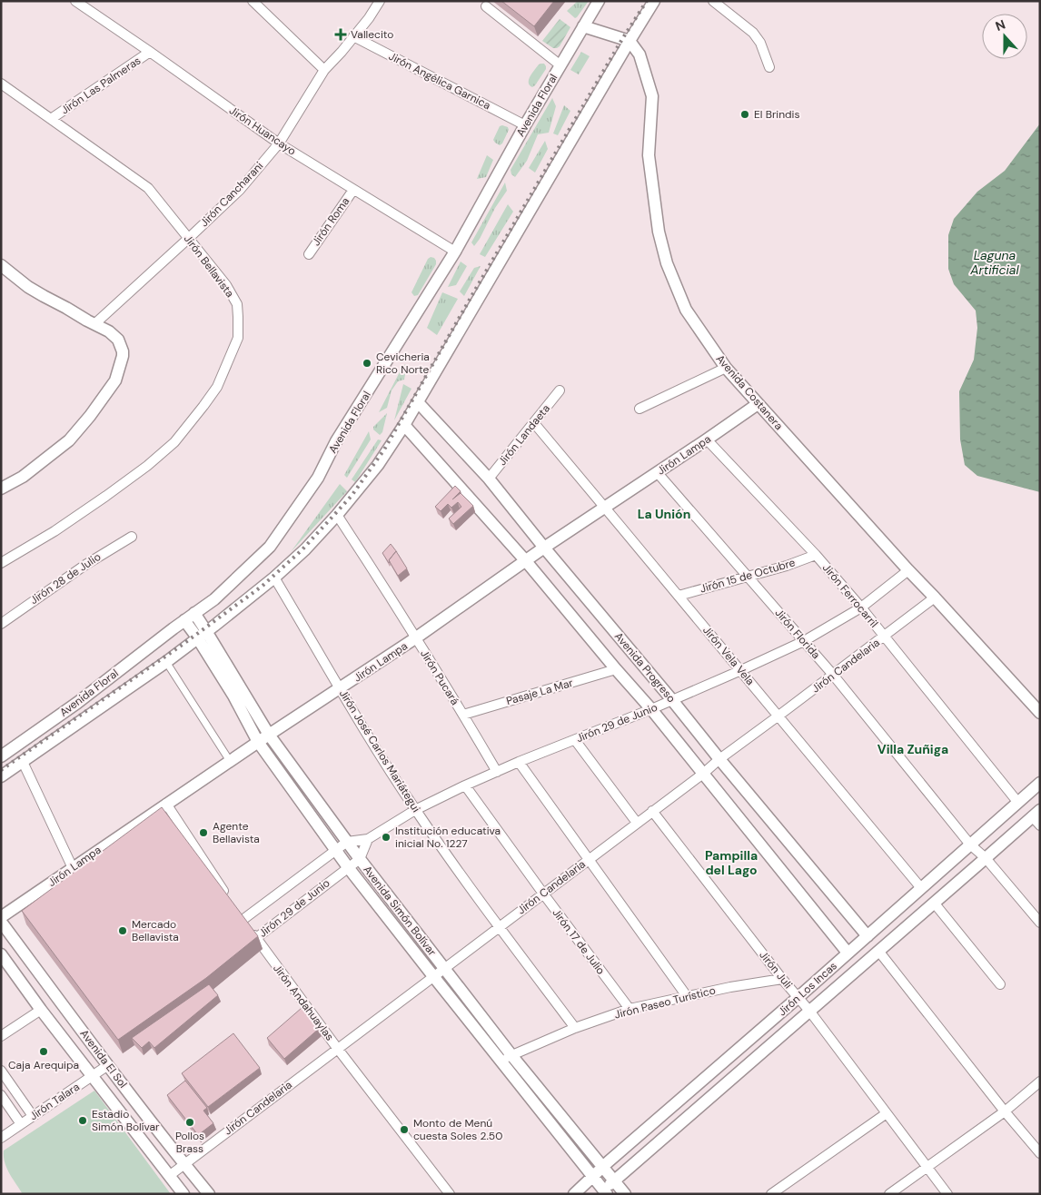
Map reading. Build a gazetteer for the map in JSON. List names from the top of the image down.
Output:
{
  "streets": {
    "street": [
      "Jirón Angélica Garnica",
      "Jirón Las Palmeras",
      "Avenida Floral",
      "Jirón Huancayo",
      "Jirón Cancharani",
      "Jirón Roma",
      "Jirón Bellavista",
      "Avenida Costanera",
      "Jirón Landaeta",
      "Jirón Lampa",
      "Jirón 15 de Octubre",
      "Jirón 28 de Julio",
      "Jirón Ferrocarril",
      "Jirón Florida",
      "Jirón Vela Vela",
      "Jirón Candelaria",
      "Avenida Progreso",
      "Jirón Pucará",
      "Pasaje La Mar",
      "Jirón 29 de Junio",
      "Jirón José Carlos Mariátegui",
      "Avenida Simón Bolívar",
      "Jirón 17 de Julio",
      "Jirón Juli",
      "Jirón Los Incas",
      "Jirón Andahuaylas",
      "Jirón Paseo Turístico",
      "Avenida El Sol",
      "Jirón Talara"
    ]
  },
  "crossings": [
    ["Jirón Angélica Garnica", "Avenida Floral"],
    ["Jirón Angélica Garnica", "Jirón Cancharani"],
    ["Jirón Las Palmeras", "Jirón Huancayo"],
    ["Jirón Las Palmeras", "Jirón Bellavista"],
    ["Avenida Floral", "Jirón Huancayo"],
    ["Avenida Floral", "Avenida Costanera"],
    ["Avenida Floral", "Avenida Progreso"],
    ["Avenida Floral", "Jirón Pucará"],
    ["Avenida Floral", "Jirón José Carlos Mariátegui"],
    ["Avenida Floral", "Avenida Simón Bolívar"],
    ["Jirón Huancayo", "Jirón Cancharani"],
    ["Jirón Huancayo", "Jirón Roma"],
    ["Jirón Cancharani", "Jirón Bellavista"],
    ["Avenida Costanera", "Jirón Lampa"],
    ["Avenida Costanera", "Jirón Candelaria"],
    ["Avenida Costanera", "Jirón 29 de Junio"],
    ["Jirón Landaeta", "Jirón Vela Vela"],
    ["Jirón Landaeta", "Avenida Progreso"],
    ["Jirón Lampa", "Jirón Ferrocarril"],
    ["Jirón Lampa", "Jirón Florida"],
    ["Jirón Lampa", "Jirón Vela Vela"],
    ["Jirón Lampa", "Avenida Progreso"],
    ["Jirón Lampa", "Jirón Pucará"],
    ["Jirón Lampa", "Jirón José Carlos Mariátegui"],
    ["Jirón Lampa", "Avenida Simón Bolívar"],
    ["Jirón 15 de Octubre", "Jirón Ferrocarril"],
    ["Jirón 15 de Octubre", "Jirón Florida"],
    ["Jirón 15 de Octubre", "Jirón Vela Vela"],
    ["Jirón Ferrocarril", "Jirón Candelaria"],
    ["Jirón Ferrocarril", "Jirón 29 de Junio"],
    ["Jirón Ferrocarril", "Jirón Los Incas"],
    ["Jirón Florida", "Jirón Candelaria"],
    ["Jirón Florida", "Jirón 29 de Junio"],
    ["Jirón Florida", "Jirón Los Incas"],
    ["Jirón Vela Vela", "Jirón Candelaria"],
    ["Jirón Vela Vela", "Jirón 29 de Junio"],
    ["Jirón Vela Vela", "Jirón Los Incas"],
    ["Jirón Candelaria", "Avenida Progreso"],
    ["Jirón Candelaria", "Jirón José Carlos Mariátegui"],
    ["Jirón Candelaria", "Avenida Simón Bolívar"],
    ["Jirón Candelaria", "Jirón 17 de Julio"],
    ["Jirón Candelaria", "Jirón Juli"],
    ["Jirón Candelaria", "Jirón Andahuaylas"],
    ["Jirón Candelaria", "Avenida El Sol"],
    ["Avenida Progreso", "Pasaje La Mar"],
    ["Avenida Progreso", "Jirón 29 de Junio"],
    ["Avenida Progreso", "Jirón Los Incas"],
    ["Jirón Pucará", "Pasaje La Mar"],
    ["Jirón Pucará", "Jirón 29 de Junio"],
    ["Jirón 29 de Junio", "Jirón José Carlos Mariátegui"],
    ["Jirón 29 de Junio", "Avenida Simón Bolívar"],
    ["Jirón 29 de Junio", "Jirón 17 de Julio"],
    ["Jirón 29 de Junio", "Jirón Andahuaylas"],
    ["Jirón José Carlos Mariátegui", "Jirón Paseo Turístico"],
    ["Avenida Simón Bolívar", "Jirón Los Incas"],
    ["Avenida Simón Bolívar", "Jirón Paseo Turístico"],
    ["Jirón 17 de Julio", "Jirón Paseo Turístico"],
    ["Jirón Juli", "Jirón Los Incas"],
    ["Jirón Juli", "Jirón Paseo Turístico"],
    ["Avenida El Sol", "Jirón Talara"]
  ],
  "districts": ["La Unión", "Villa Zuñiga", "Pampilla del Lago"],
  "water": ["Laguna Artificial"],
  "places": {
    "health": ["Vallecito"],
    "other": [
      "El Brindis",
      "Cevicheria Rico Norte",
      "Agente Bellavista",
      "Institución educativa inicial No. 1227",
      "Mercado Bellavista",
      "Caja Arequipa",
      "Estadio Simón Bolívar",
      "Pollos Brass",
      "Monto de Menú cuesta Soles 2.50"
    ]
  },
  "north": "top"
}
